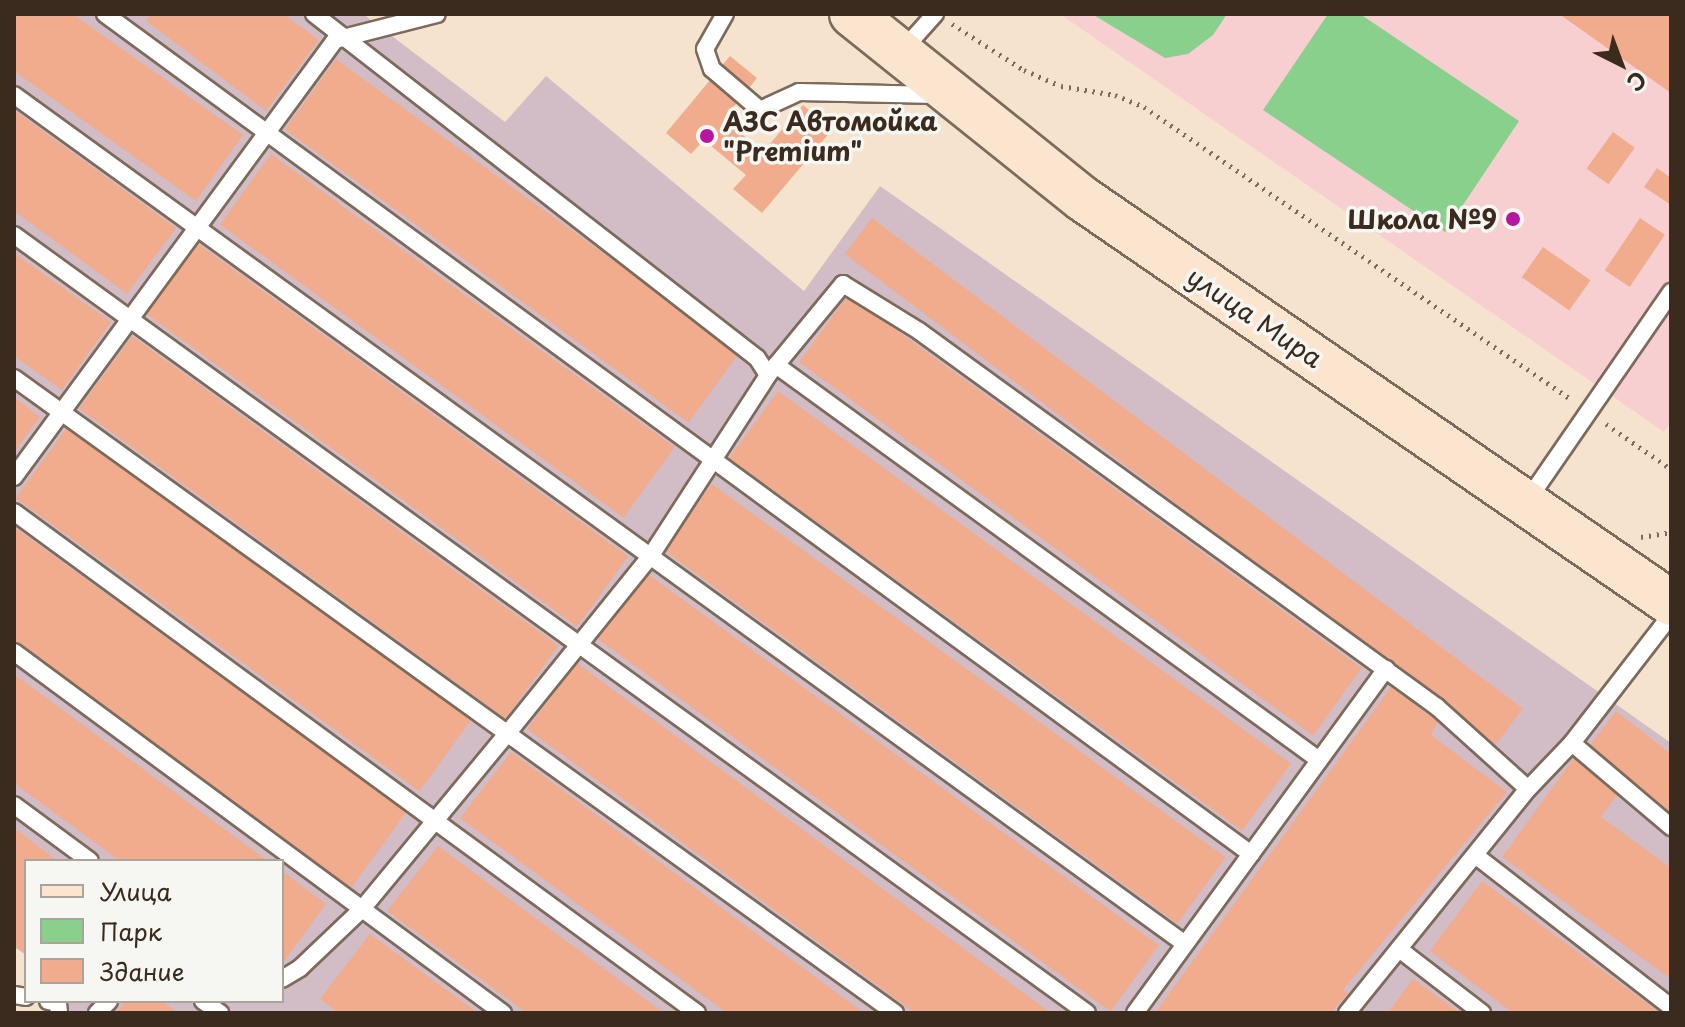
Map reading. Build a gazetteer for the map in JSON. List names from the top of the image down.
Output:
{
  "streets": {
    "main road": ["улица Мира"]
  },
  "places": ["АЗС Автомойка \"Premium\"", "Школа №9"],
  "legend": ["Улица", "Парк", "Здание"],
  "north": "bottom right"
}
